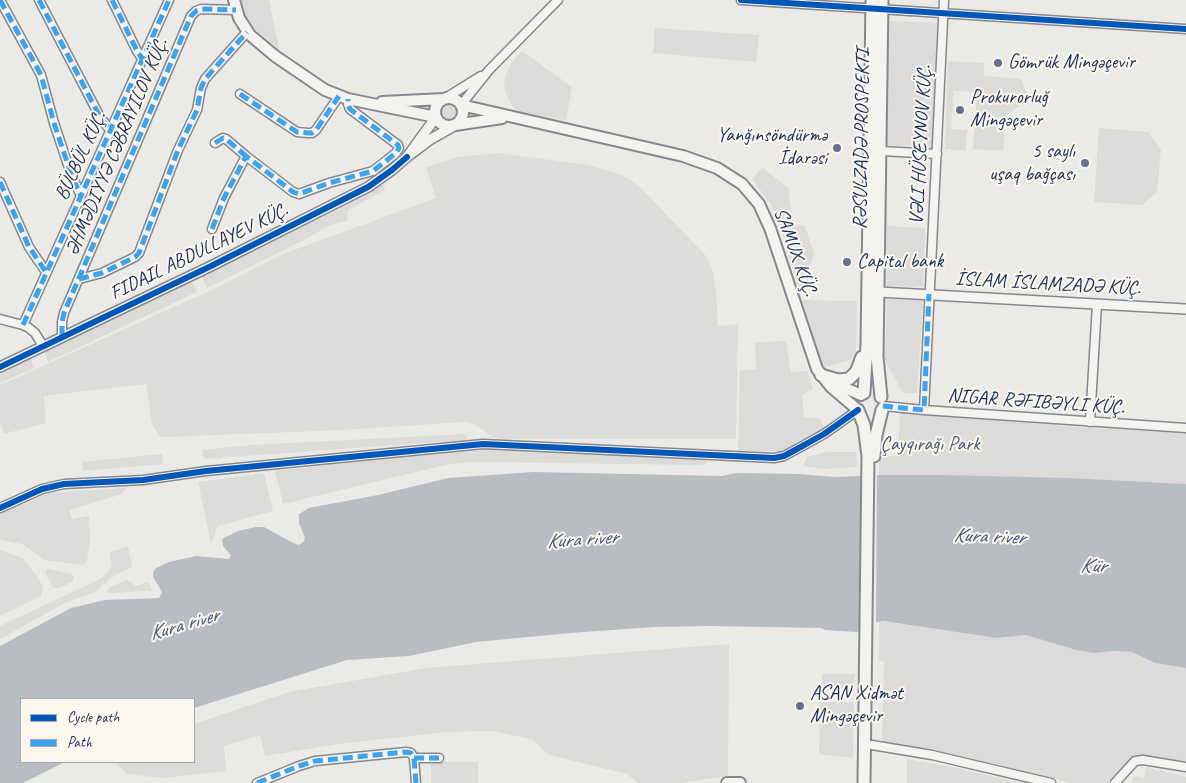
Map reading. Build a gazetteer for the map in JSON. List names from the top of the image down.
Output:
{
  "streets": {
    "main road": ["RƏSULZADƏ PROSPEKTI", "SAMUX KÜÇ."],
    "street": [
      "VƏLI HÜSEYNOV KÜÇ.",
      "BÜLBÜL KÜÇ.",
      "FIDAIL ABDULLAYEV KÜÇ.",
      "İSLAM İSLAMZADƏ KÜÇ.",
      "NIGAR RƏFIBƏYLI KÜÇ."
    ]
  },
  "crossings": [
    ["RƏSULZADƏ PROSPEKTI", "SAMUX KÜÇ."],
    ["RƏSULZADƏ PROSPEKTI", "İSLAM İSLAMZADƏ KÜÇ."],
    ["RƏSULZADƏ PROSPEKTI", "NIGAR RƏFIBƏYLI KÜÇ."],
    ["VƏLI HÜSEYNOV KÜÇ.", "İSLAM İSLAMZADƏ KÜÇ."],
    ["VƏLI HÜSEYNOV KÜÇ.", "NIGAR RƏFIBƏYLI KÜÇ."],
    ["SAMUX KÜÇ.", "NIGAR RƏFIBƏYLI KÜÇ."]
  ],
  "water": ["Kura river", "Kür"],
  "parks": ["Çayqırağı Park"],
  "places": [
    "Gömrük Mingəçevir",
    "Prokurorluğ Mingəçevir",
    "Yanğınsöndürmə İdarəsi",
    "5 saylı uşaq bağçası",
    "Capital bank",
    "ASAN Xidmət Mingəçevir"
  ],
  "legend": ["Cycle path", "Path"]
}
